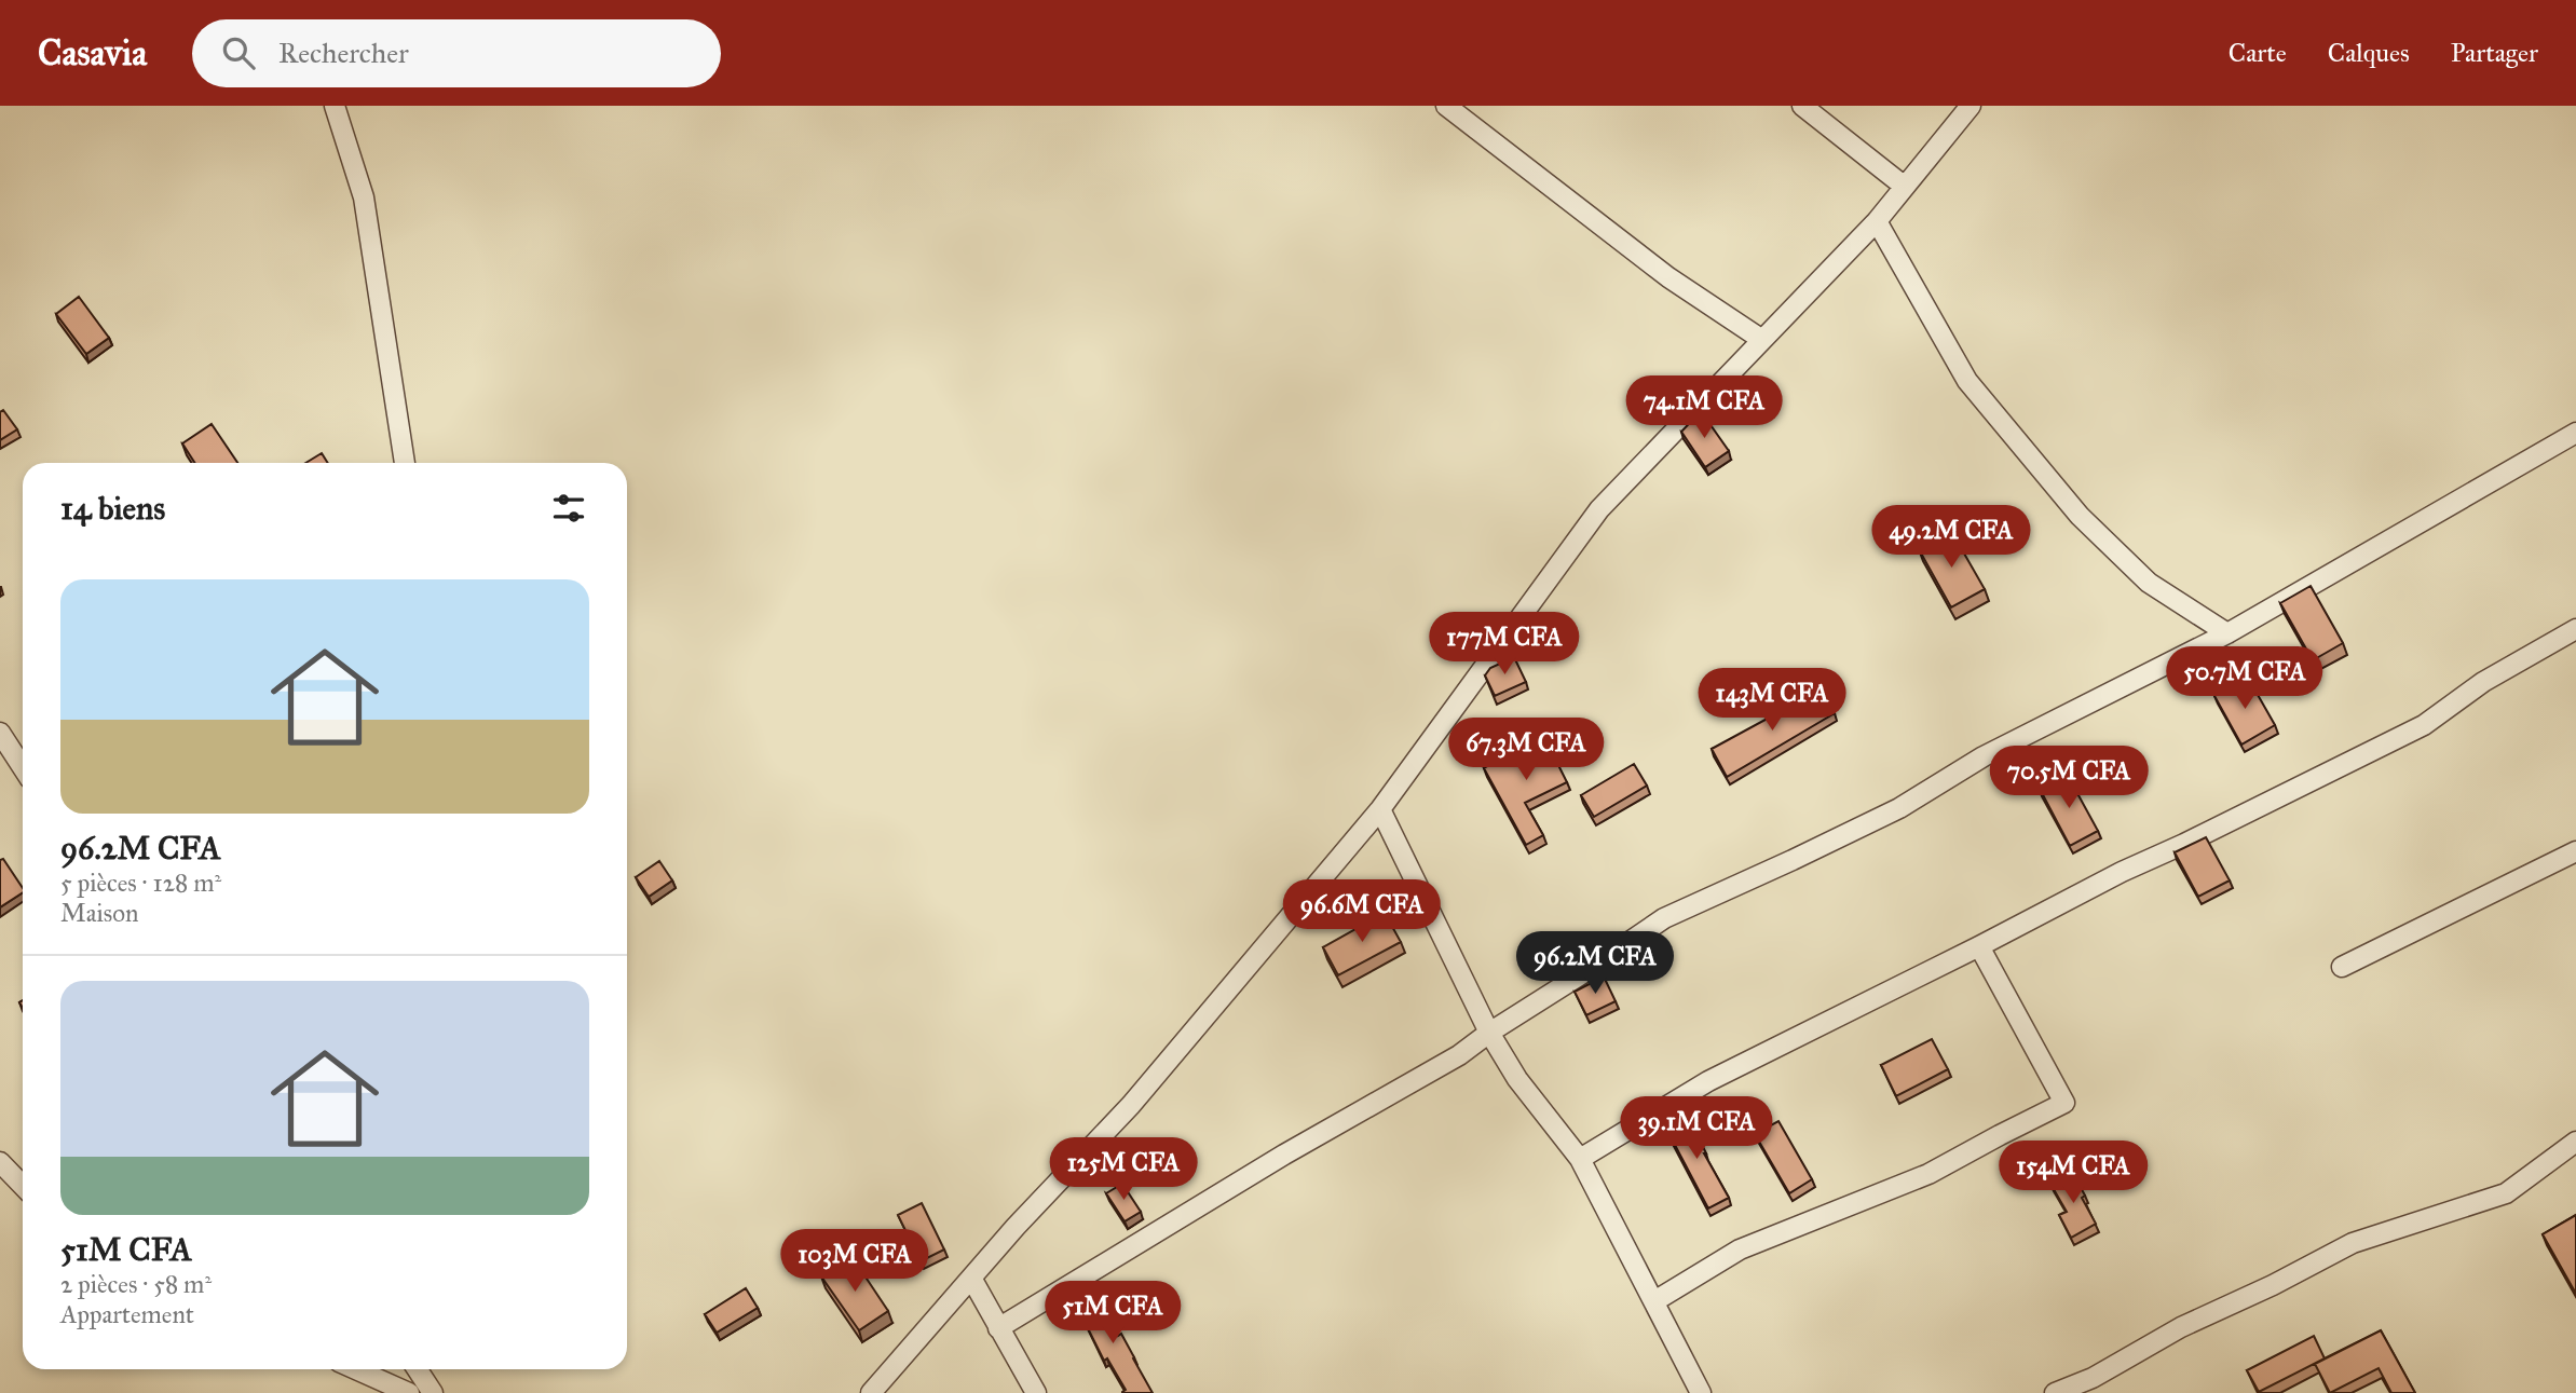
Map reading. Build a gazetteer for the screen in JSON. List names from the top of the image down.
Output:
{
  "page": {
    "header": "Casavia",
    "search": "Rechercher",
    "nav": ["Carte", "Calques", "Partager"],
    "price": [
      "74.1M CFA",
      "49.2M CFA",
      "177M CFA",
      "50.7M CFA",
      "143M CFA",
      "67.3M CFA",
      "70.5M CFA",
      "96.6M CFA",
      "96.2M CFA",
      "39.1M CFA",
      "125M CFA",
      "154M CFA",
      "103M CFA",
      "51M CFA"
    ],
    "heading": "14 biens",
    "list": [
      {
        "name": "96.2M CFA",
        "note": "5 pièces · 128 m² · Maison"
      },
      {
        "name": "51M CFA",
        "note": "2 pièces · 58 m² · Appartement"
      }
    ]
  }
}
